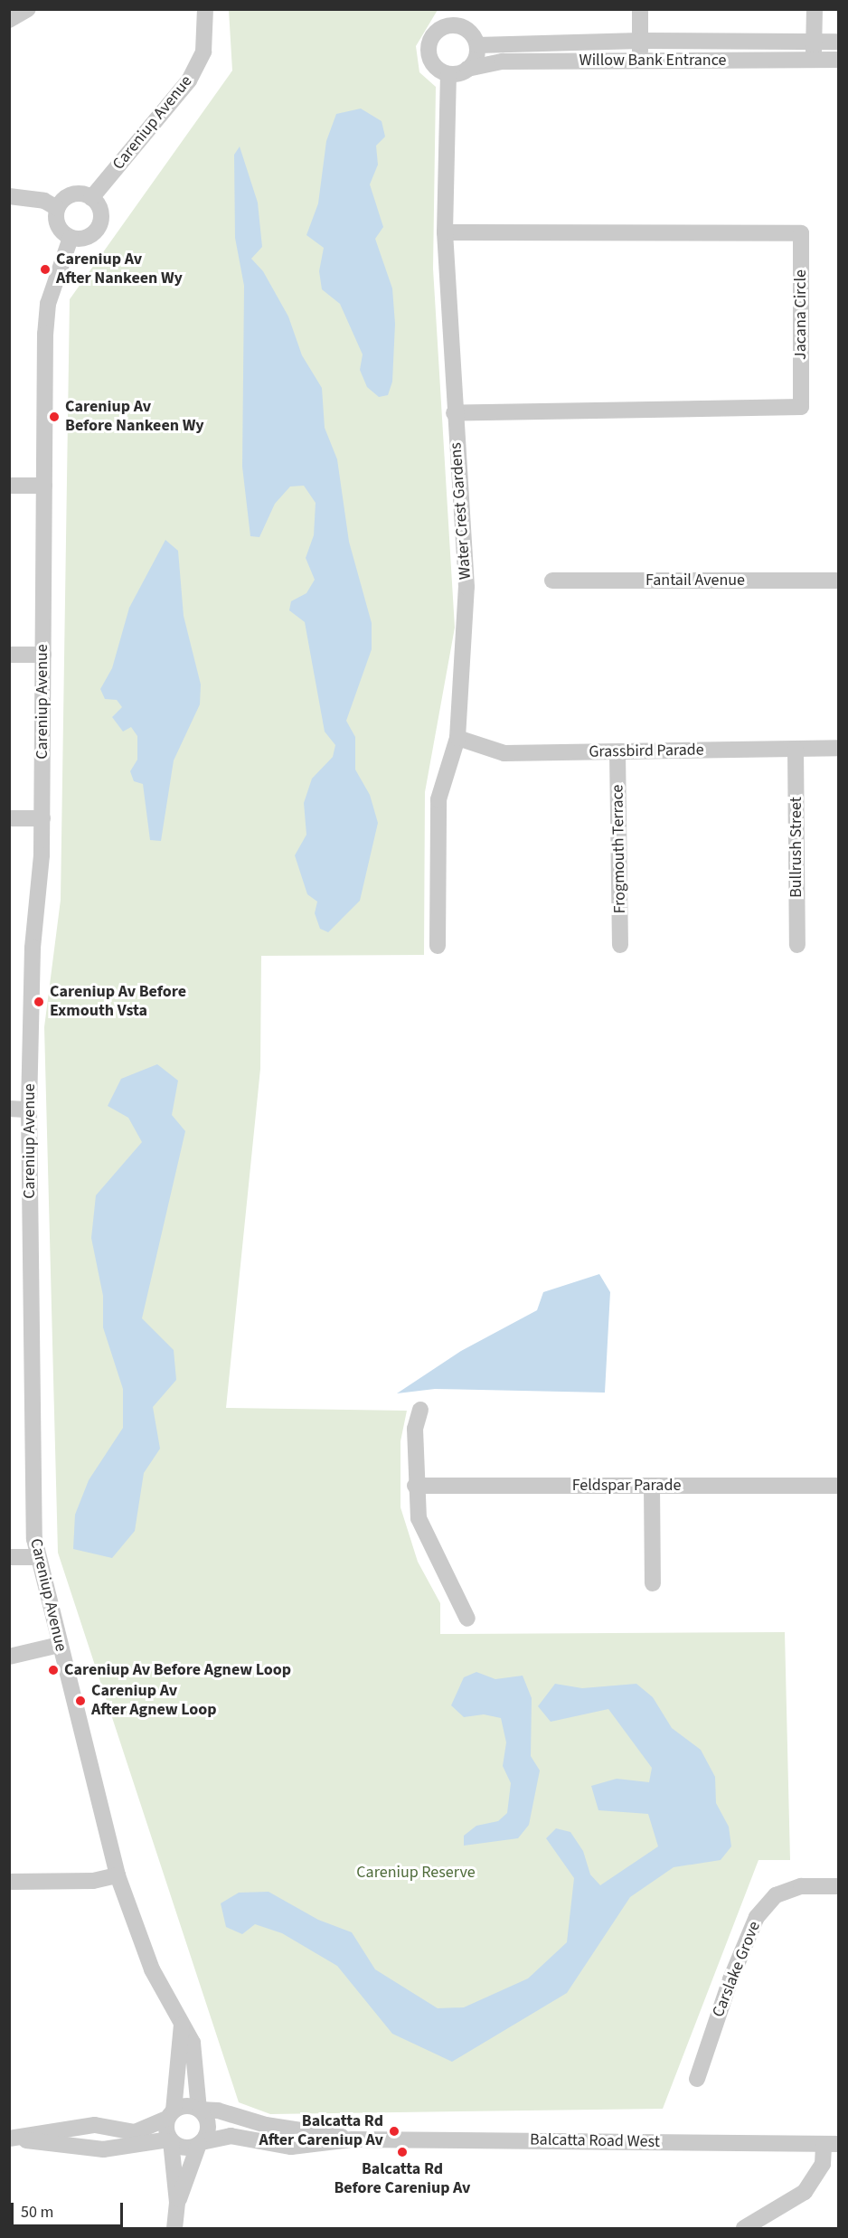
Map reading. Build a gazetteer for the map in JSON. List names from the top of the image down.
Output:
{
  "streets": {
    "street": [
      "Willow Bank Entrance",
      "Careniup Avenue",
      "Jacana Circle",
      "Water Crest Gardens",
      "Fantail Avenue",
      "Grassbird Parade",
      "Bullrush Street",
      "Frogmouth Terrace",
      "Feldspar Parade",
      "Carslake Grove",
      "Balcatta Road West"
    ]
  },
  "crossings": [
    ["Willow Bank Entrance", "Water Crest Gardens"],
    ["Careniup Avenue", "Balcatta Road West"],
    ["Jacana Circle", "Water Crest Gardens"],
    ["Water Crest Gardens", "Grassbird Parade"],
    ["Grassbird Parade", "Bullrush Street"],
    ["Grassbird Parade", "Frogmouth Terrace"]
  ],
  "parks": ["Careniup Reserve"],
  "places": [
    "Careniup Av After Nankeen Wy",
    "Careniup Av Before Nankeen Wy",
    "Careniup Av Before Exmouth Vsta",
    "Careniup Av Before Agnew Loop",
    "Careniup Av After Agnew Loop",
    "Balcatta Rd After Careniup Av",
    "Balcatta Rd Before Careniup Av"
  ],
  "scale_bar": "50 m"
}
